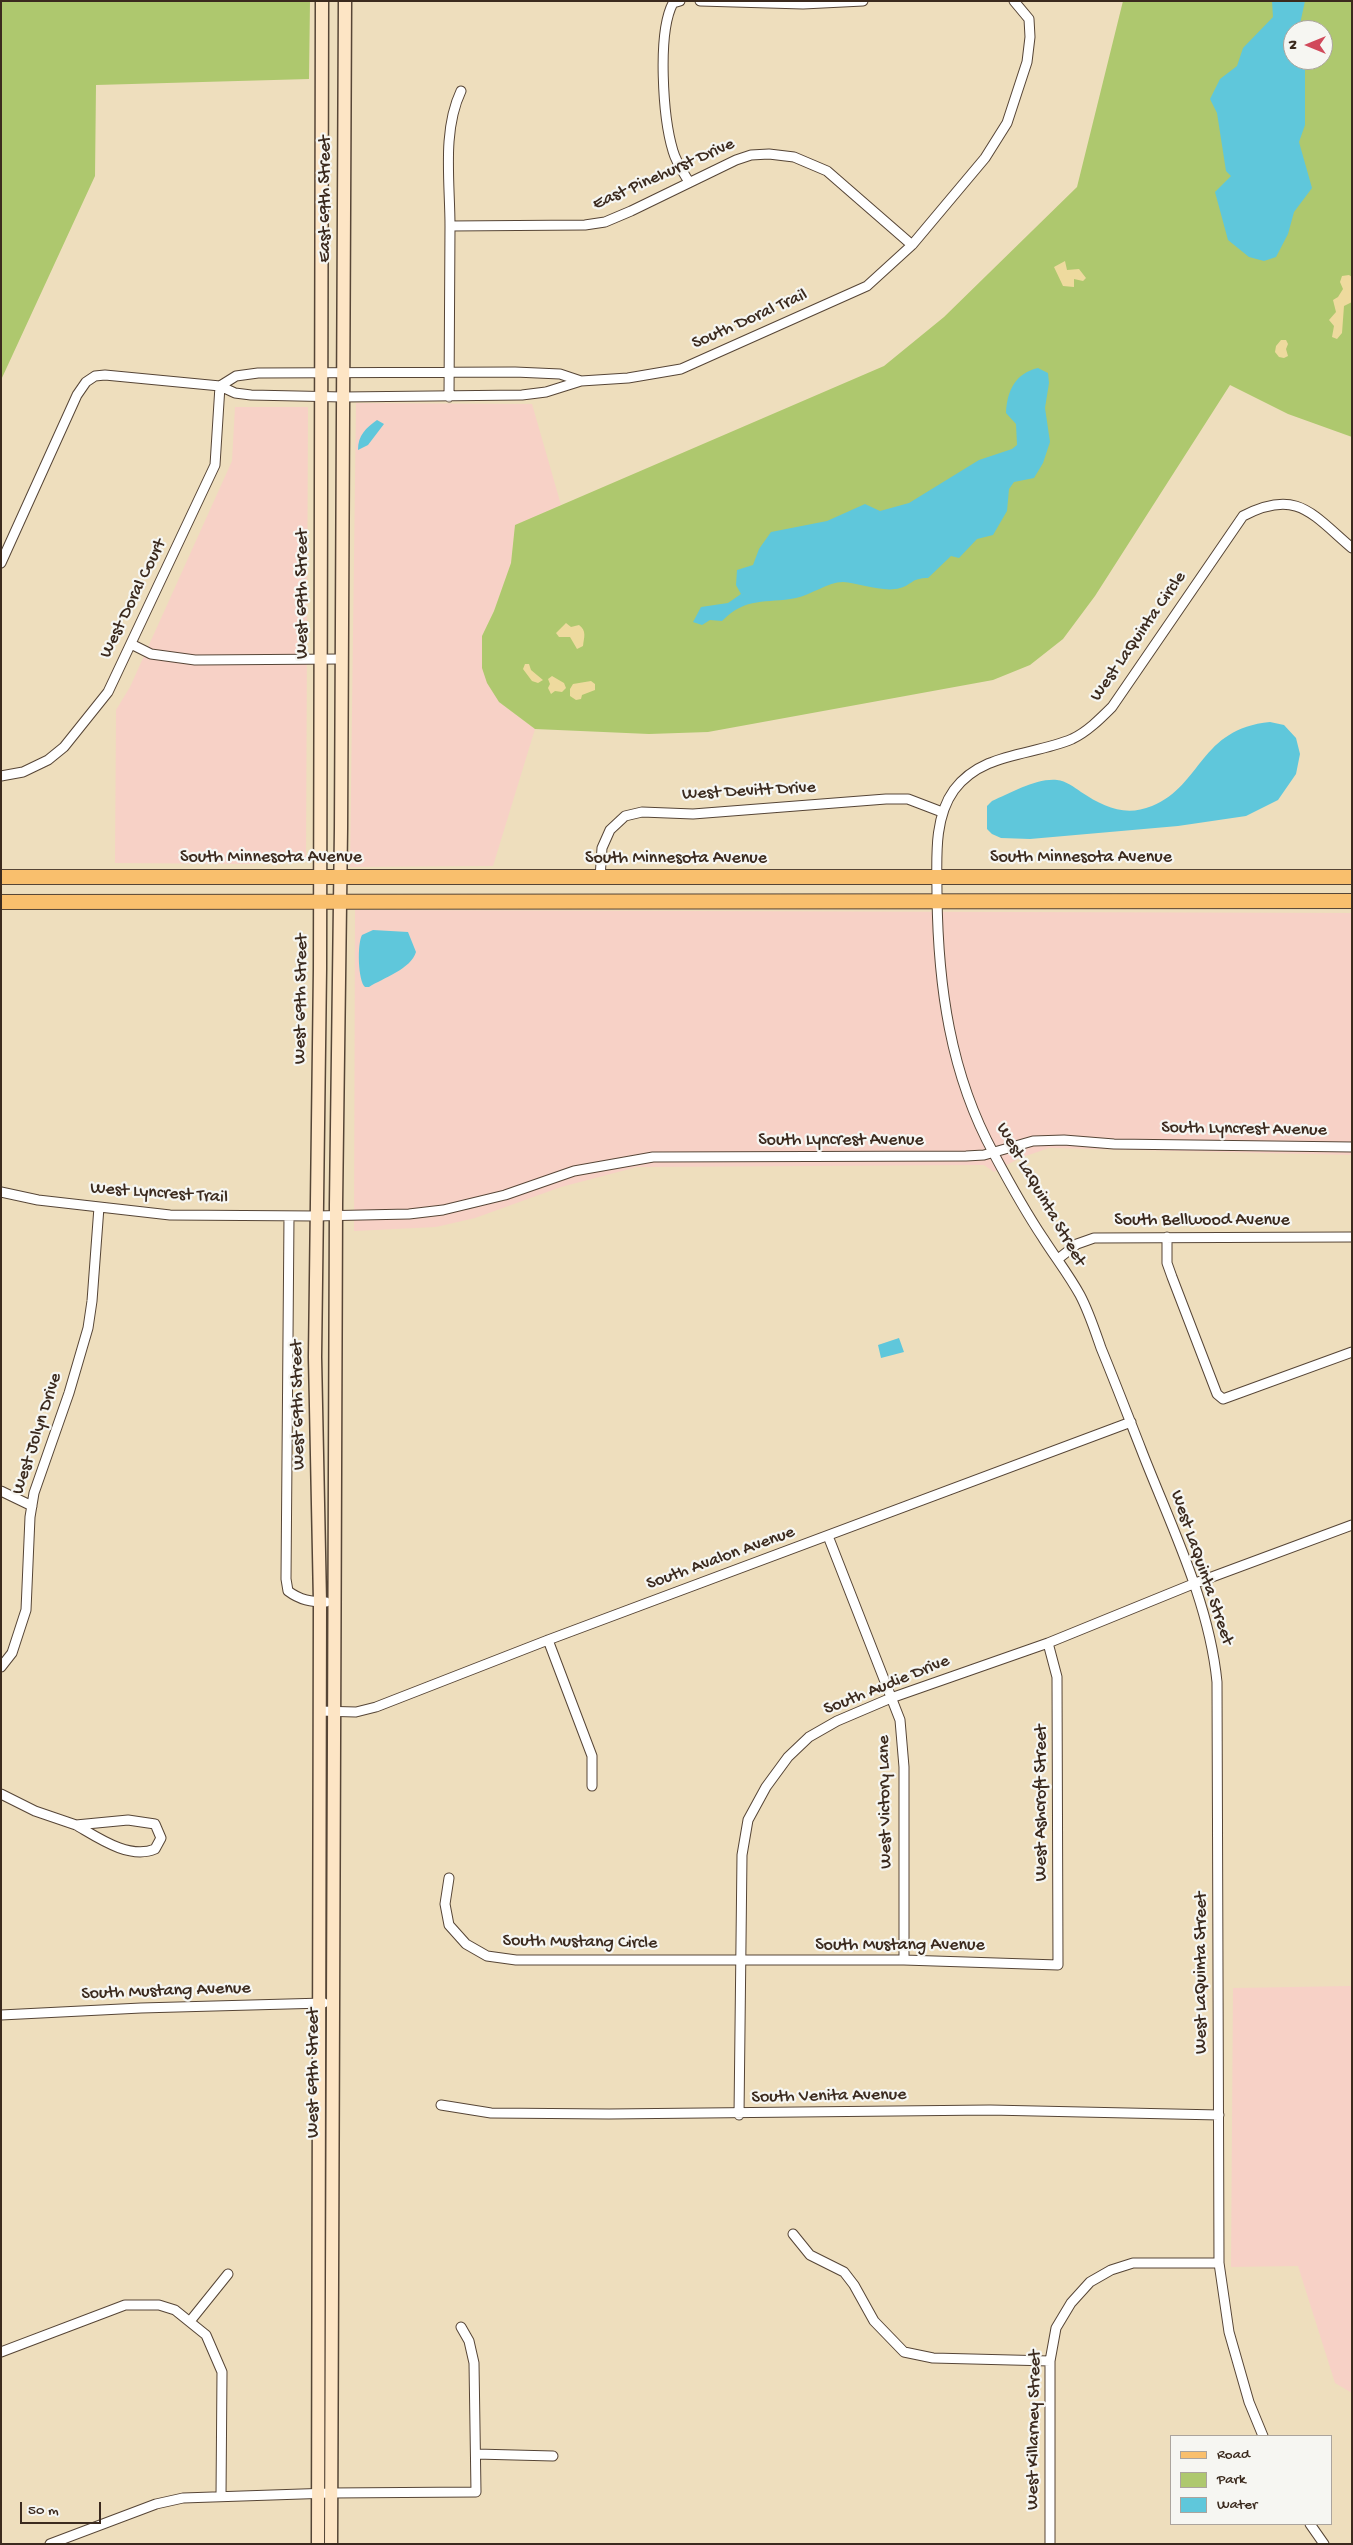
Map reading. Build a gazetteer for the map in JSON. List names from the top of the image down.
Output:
{
  "streets": {
    "main road": ["East 69th Street", "West 69th Street", "South Minnesota Avenue"],
    "street": [
      "East Pinehurst Drive",
      "South Doral Trail",
      "West Doral Court",
      "West LaQuinta Circle",
      "West Devitt Drive",
      "South Lyncrest Avenue",
      "West Lyncrest Trail",
      "West LaQuinta Street",
      "South Bellwood Avenue",
      "West Jolyn Drive",
      "South Avalon Avenue",
      "South Audie Drive",
      "West Victory Lane",
      "West Ashcroft Street",
      "South Mustang Circle",
      "South Mustang Avenue",
      "South Venita Avenue",
      "West Killarney Street"
    ]
  },
  "crossings": [
    ["East Pinehurst Drive", "South Doral Trail"],
    ["East 69th Street", "South Doral Trail"],
    ["East 69th Street", "West 69th Street"],
    ["South Doral Trail", "West 69th Street"],
    ["South Doral Trail", "West Doral Court"],
    ["West 69th Street", "South Minnesota Avenue"],
    ["West 69th Street", "South Lyncrest Avenue"],
    ["West 69th Street", "West Lyncrest Trail"],
    ["West 69th Street", "South Avalon Avenue"],
    ["West 69th Street", "South Mustang Avenue"],
    ["West LaQuinta Circle", "West Devitt Drive"],
    ["West LaQuinta Circle", "South Minnesota Avenue"],
    ["West LaQuinta Circle", "West LaQuinta Street"],
    ["West Devitt Drive", "South Minnesota Avenue"],
    ["South Minnesota Avenue", "West LaQuinta Street"],
    ["South Lyncrest Avenue", "West Lyncrest Trail"],
    ["South Lyncrest Avenue", "West LaQuinta Street"],
    ["West Lyncrest Trail", "West Jolyn Drive"],
    ["West LaQuinta Street", "South Bellwood Avenue"],
    ["West LaQuinta Street", "South Avalon Avenue"],
    ["West LaQuinta Street", "South Audie Drive"],
    ["West LaQuinta Street", "South Venita Avenue"],
    ["West LaQuinta Street", "West Killarney Street"],
    ["South Avalon Avenue", "West Victory Lane"],
    ["South Audie Drive", "West Victory Lane"],
    ["South Audie Drive", "West Ashcroft Street"],
    ["South Audie Drive", "South Mustang Circle"],
    ["South Audie Drive", "South Mustang Avenue"],
    ["South Audie Drive", "South Venita Avenue"],
    ["West Victory Lane", "South Mustang Avenue"],
    ["West Ashcroft Street", "South Mustang Avenue"],
    ["South Mustang Circle", "South Mustang Avenue"]
  ],
  "legend": ["Road", "Park", "Water"],
  "scale_bar": "50 m",
  "north": "left"
}
